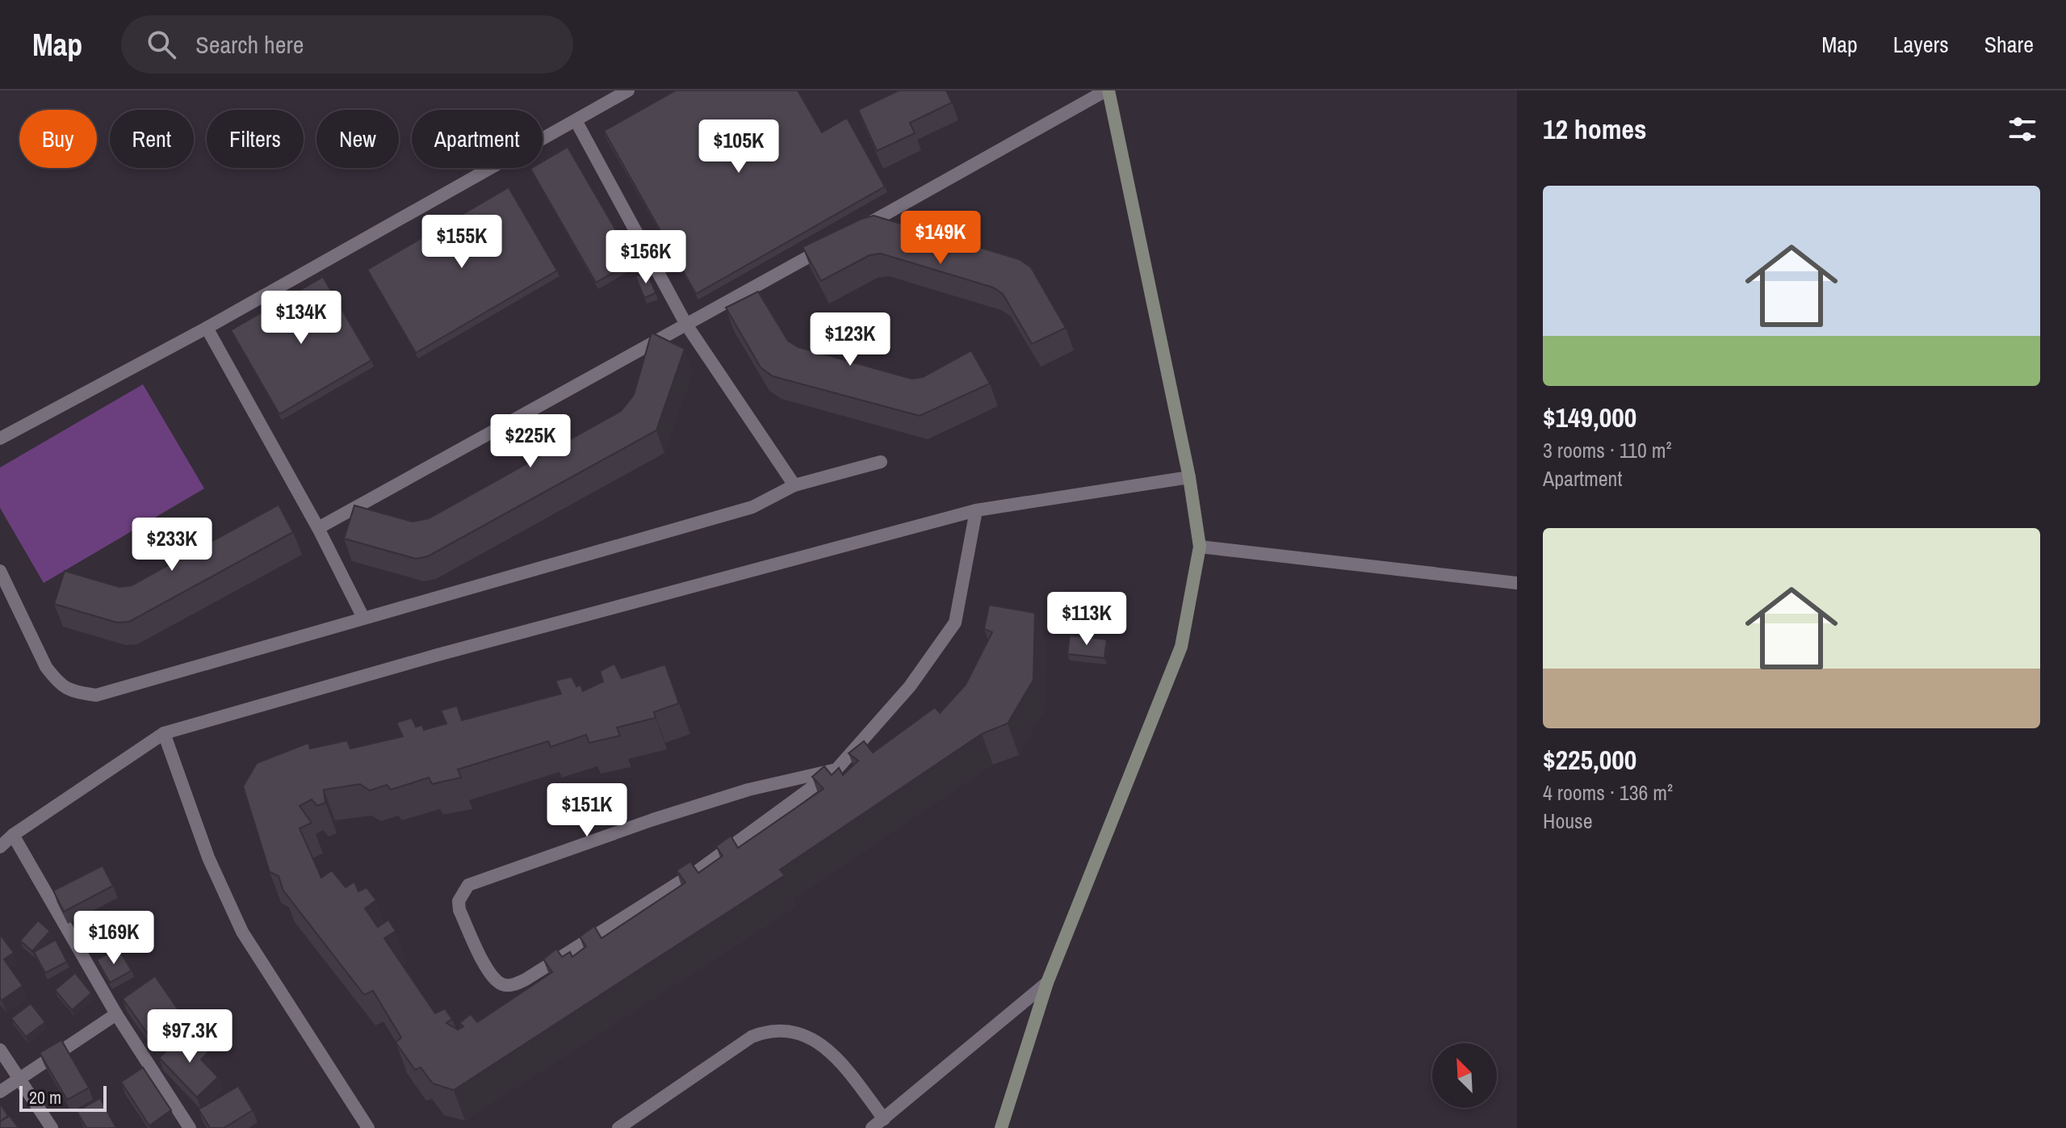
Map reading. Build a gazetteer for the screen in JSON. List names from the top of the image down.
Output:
{
  "scale_bar": "20 m",
  "north": "top left",
  "page": {
    "header": "Map",
    "search": "Search here",
    "nav": ["Map", "Layers", "Share"],
    "heading": "12 homes",
    "chip": [
      "Buy",
      "Rent",
      "Filters",
      "New",
      "Apartment"
    ],
    "price": [
      "$105K",
      "$149K",
      "$155K",
      "$156K",
      "$134K",
      "$123K",
      "$225K",
      "$233K",
      "$113K",
      "$151K",
      "$169K",
      "$97.3K"
    ],
    "list": [
      {
        "name": "$149,000",
        "note": "3 rooms · 110 m² · Apartment"
      },
      {
        "name": "$225,000",
        "note": "4 rooms · 136 m² · House"
      }
    ],
    "scale": "20 m"
  }
}
